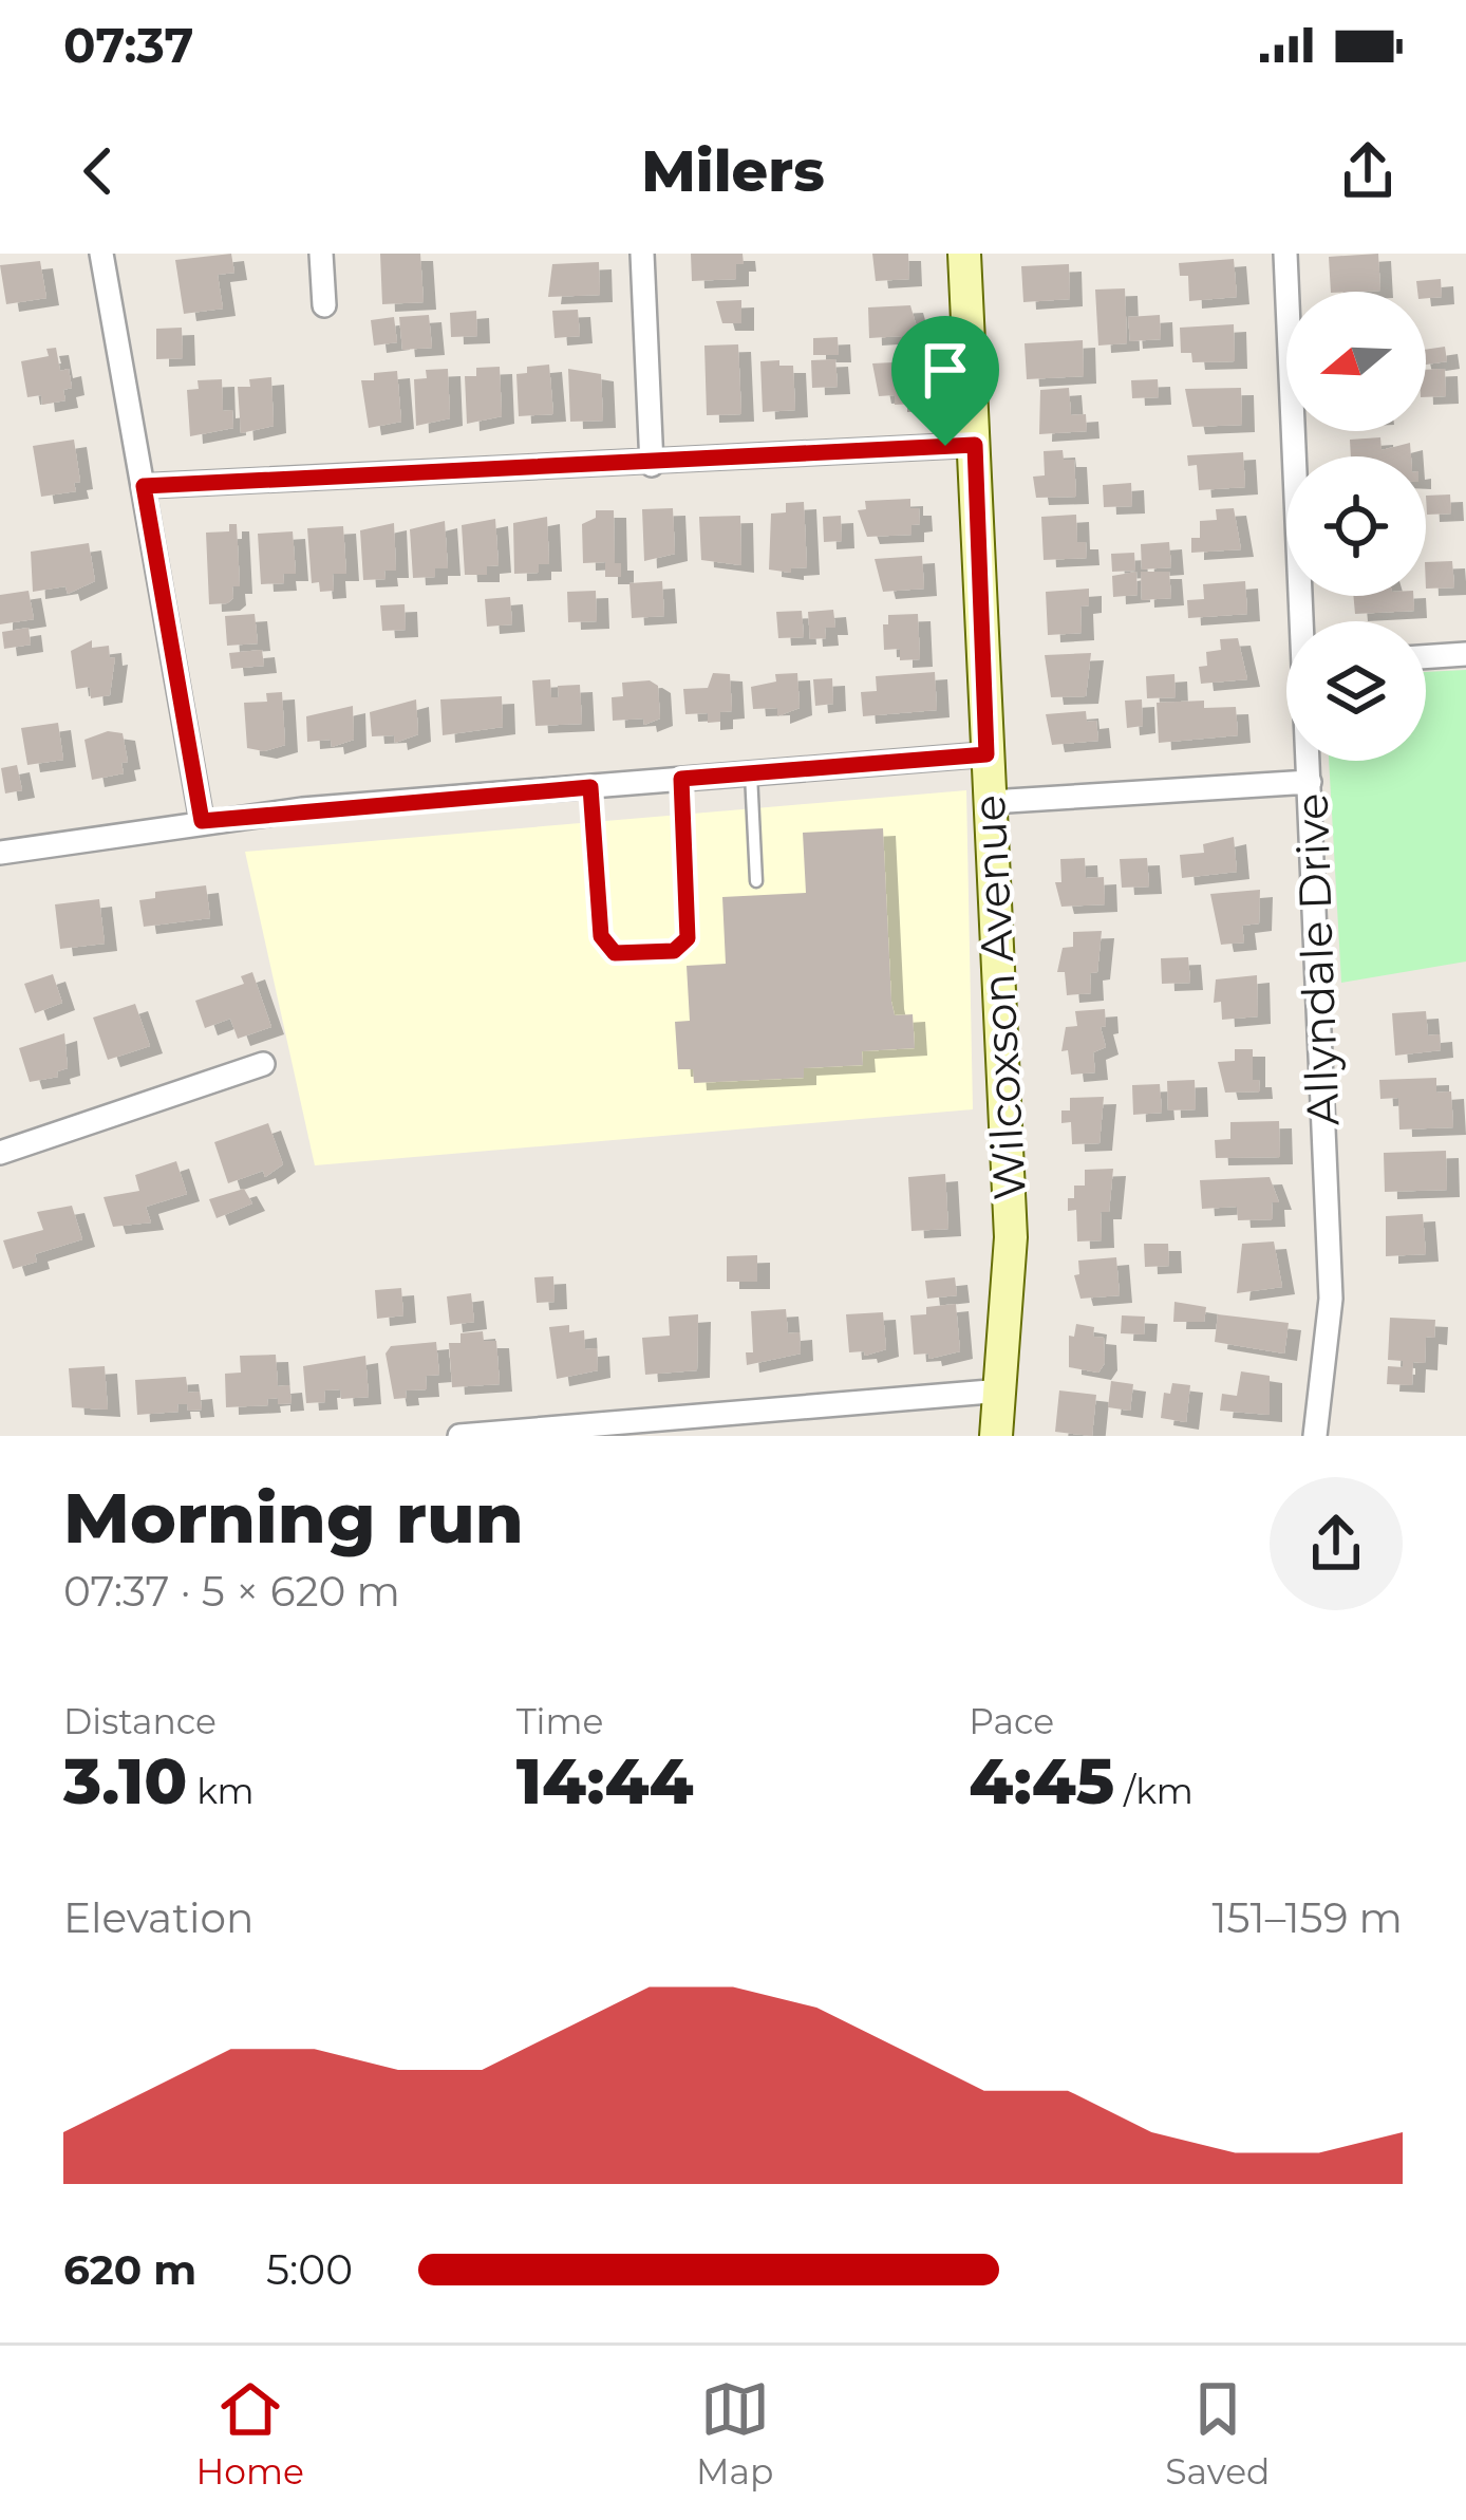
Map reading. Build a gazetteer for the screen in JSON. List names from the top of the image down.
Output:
{
  "streets": {
    "street": ["Allyndale Drive", "Wilcoxson Avenue"]
  },
  "north": "left",
  "page": {
    "status": "07:37",
    "header": "Milers",
    "heading": ["Morning run", "07:37 · 5 × 620 m"],
    "stats": [
      ["Distance", "3.10 km"],
      ["Time", "14:44"],
      ["Pace", "4:45 /km"]
    ],
    "chart": ["Elevation", "151–159 m"],
    "list": [
      {
        "name": "620 m",
        "note": "5:00"
      }
    ],
    "tabs": ["Home", "Map", "Saved"]
  }
}
